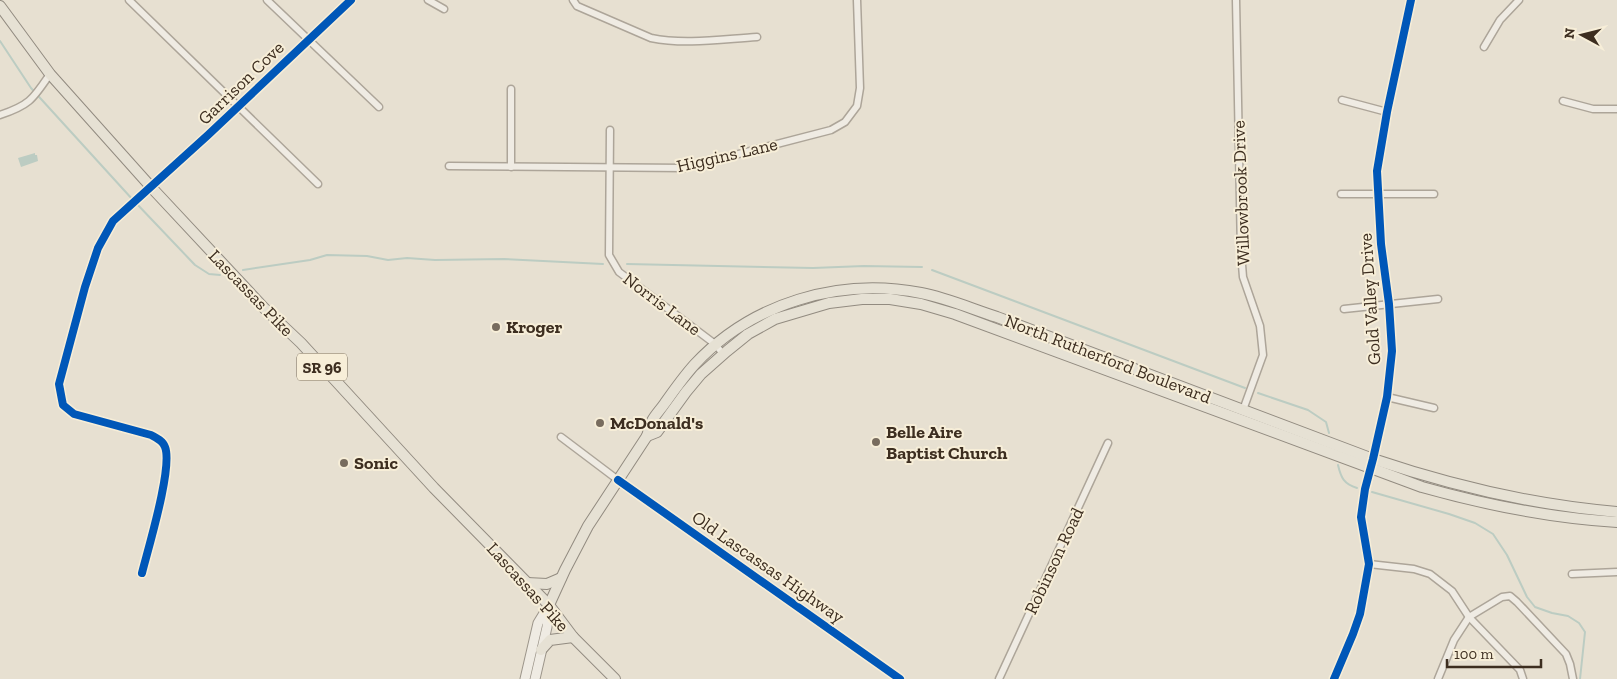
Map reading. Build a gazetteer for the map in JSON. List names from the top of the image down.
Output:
{
  "streets": {
    "main road": ["Lascassas Pike", "North Rutherford Boulevard", "SR 96"],
    "street": [
      "Garrison Cove",
      "Higgins Lane",
      "Willowbrook Drive",
      "Gold Valley Drive",
      "Norris Lane",
      "Robinson Road",
      "Old Lascassas Highway"
    ]
  },
  "crossings": [
    ["Garrison Cove", "Lascassas Pike"],
    ["Higgins Lane", "Norris Lane"],
    ["Willowbrook Drive", "North Rutherford Boulevard"],
    ["Lascassas Pike", "North Rutherford Boulevard"],
    ["Gold Valley Drive", "North Rutherford Boulevard"],
    ["Norris Lane", "North Rutherford Boulevard"],
    ["North Rutherford Boulevard", "Old Lascassas Highway"]
  ],
  "places": [
    "Kroger",
    "McDonald's",
    "Belle Aire Baptist Church",
    "Sonic"
  ],
  "scale_bar": "100 m",
  "north": "left"
}
